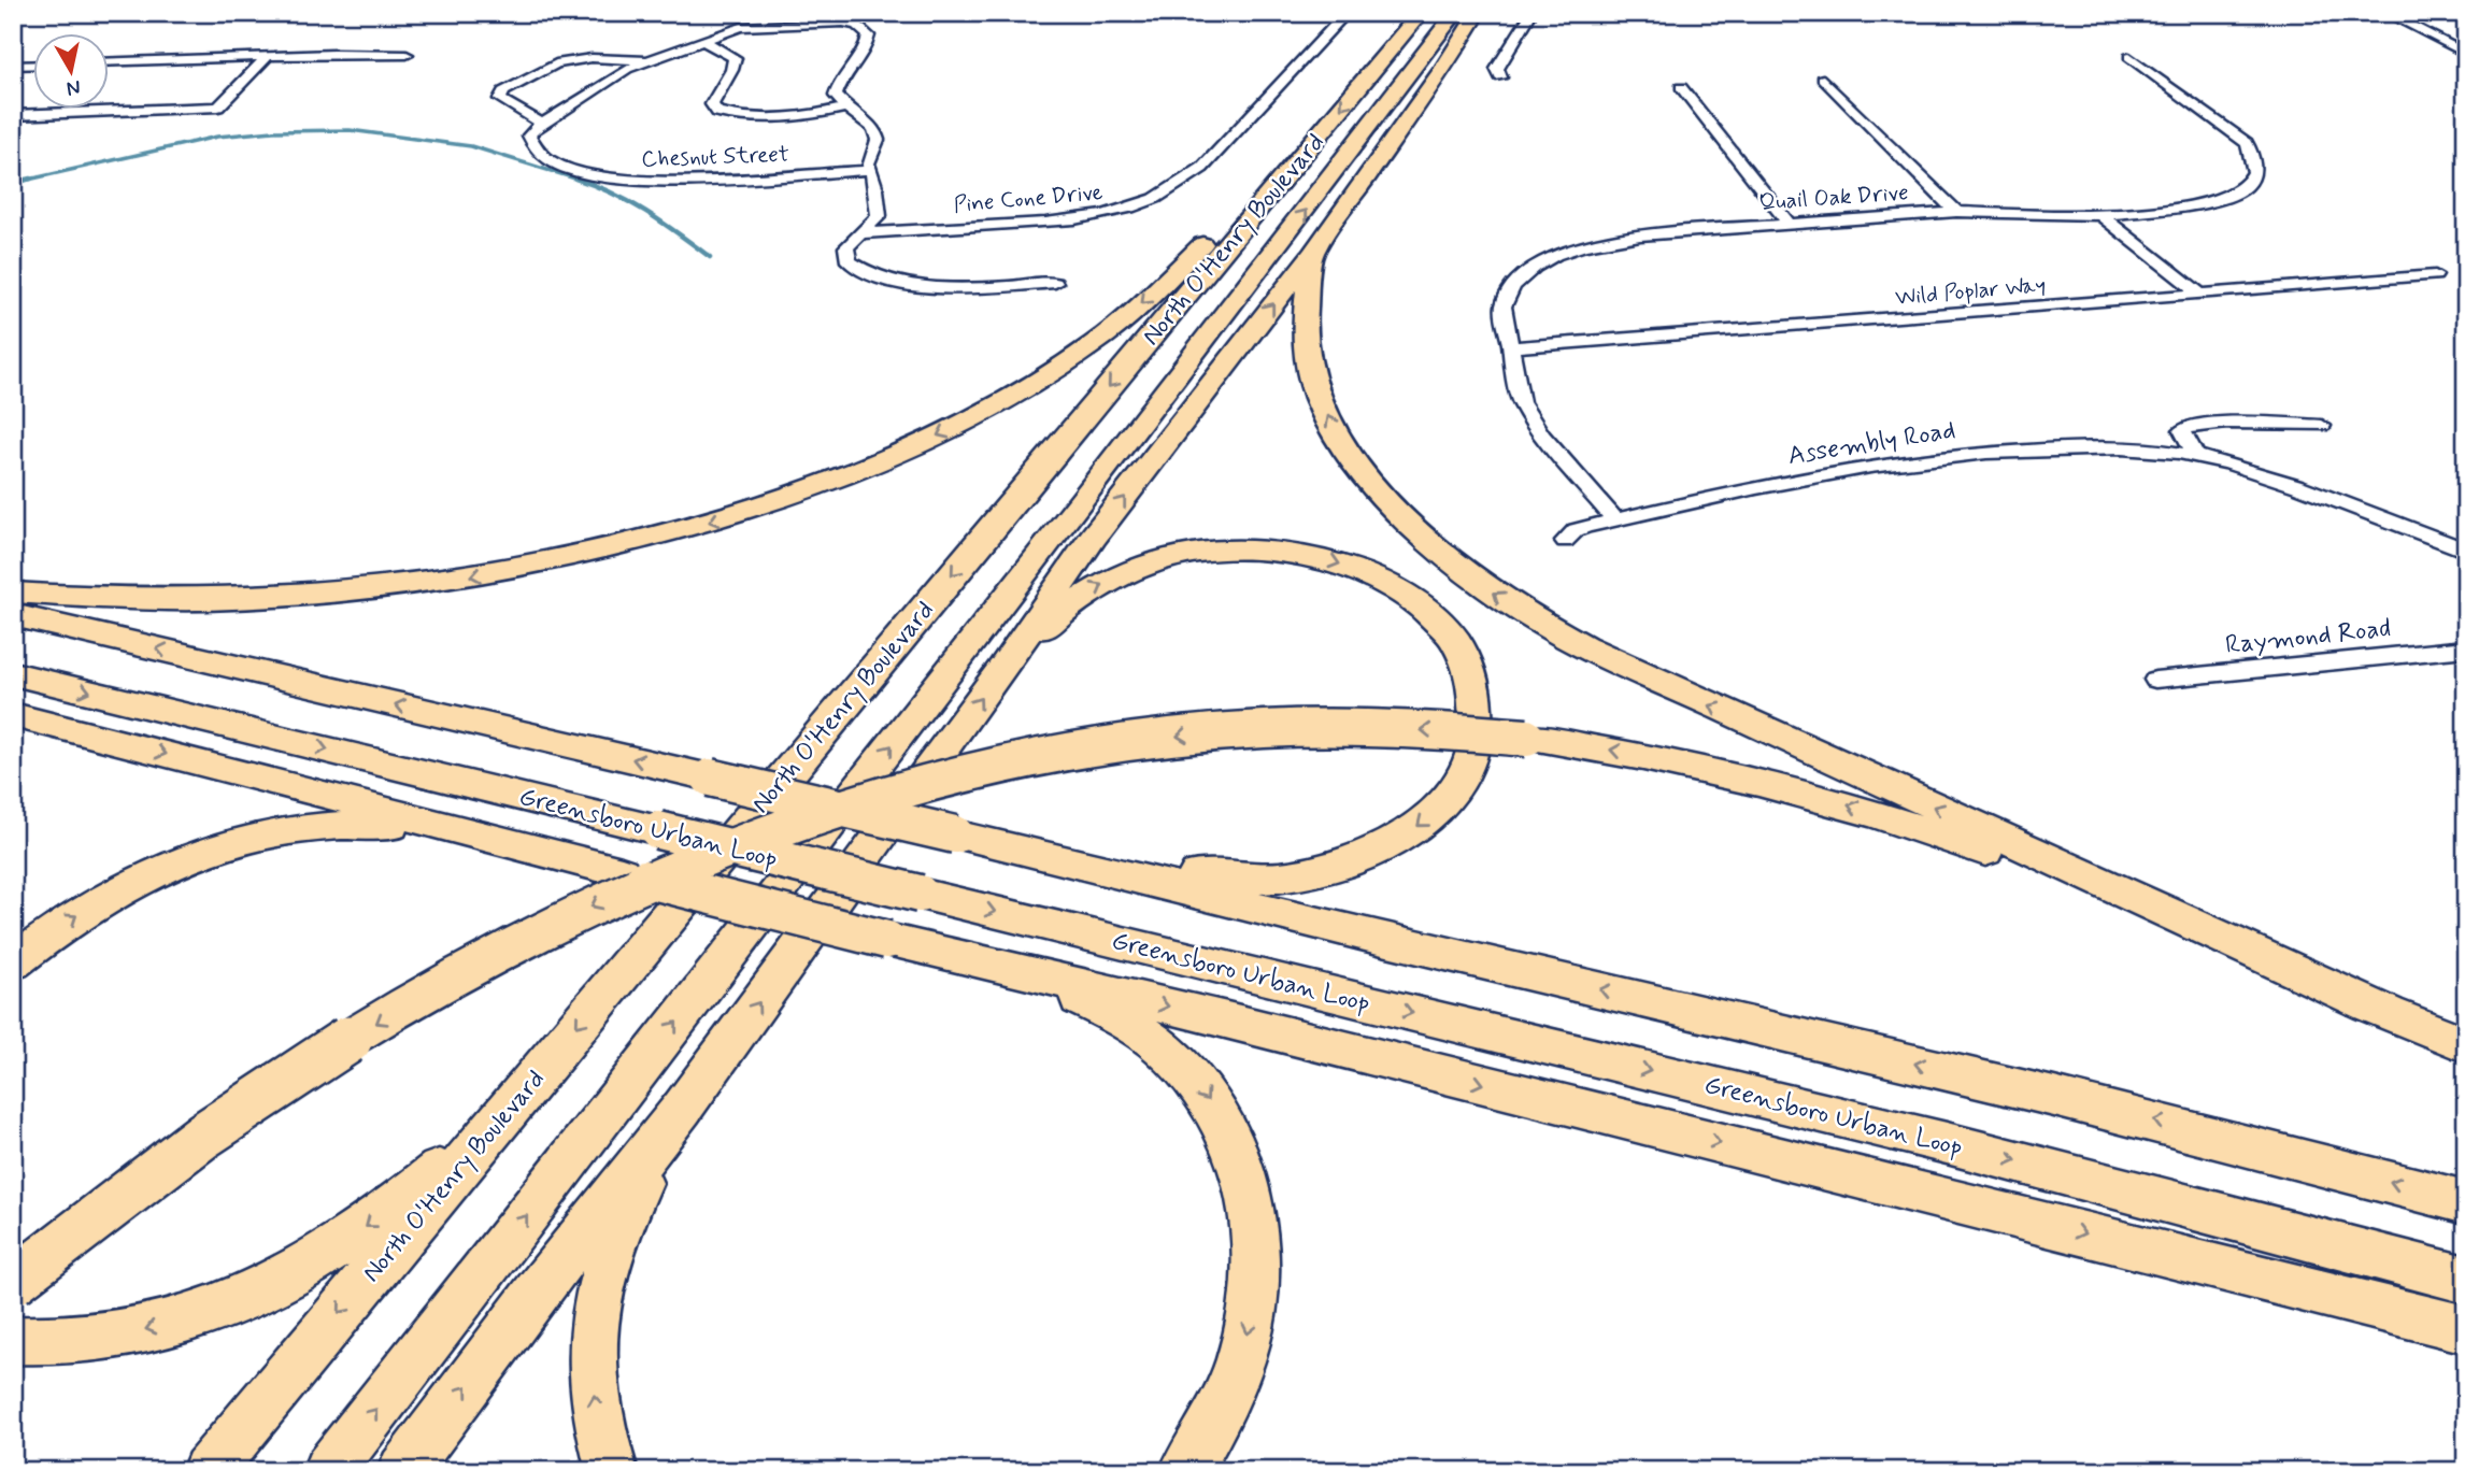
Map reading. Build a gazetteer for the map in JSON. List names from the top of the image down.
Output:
{
  "streets": {
    "highway": ["North O'Henry Boulevard", "Greensboro Urban Loop"],
    "street": [
      "Chesnut Street",
      "Quail Oak Drive",
      "Pine Cone Drive",
      "Wild Poplar Way",
      "Assembly Road",
      "Raymond Road"
    ]
  },
  "crossings": [
    ["Quail Oak Drive", "Wild Poplar Way"],
    ["Quail Oak Drive", "Assembly Road"]
  ],
  "north": "bottom"
}
